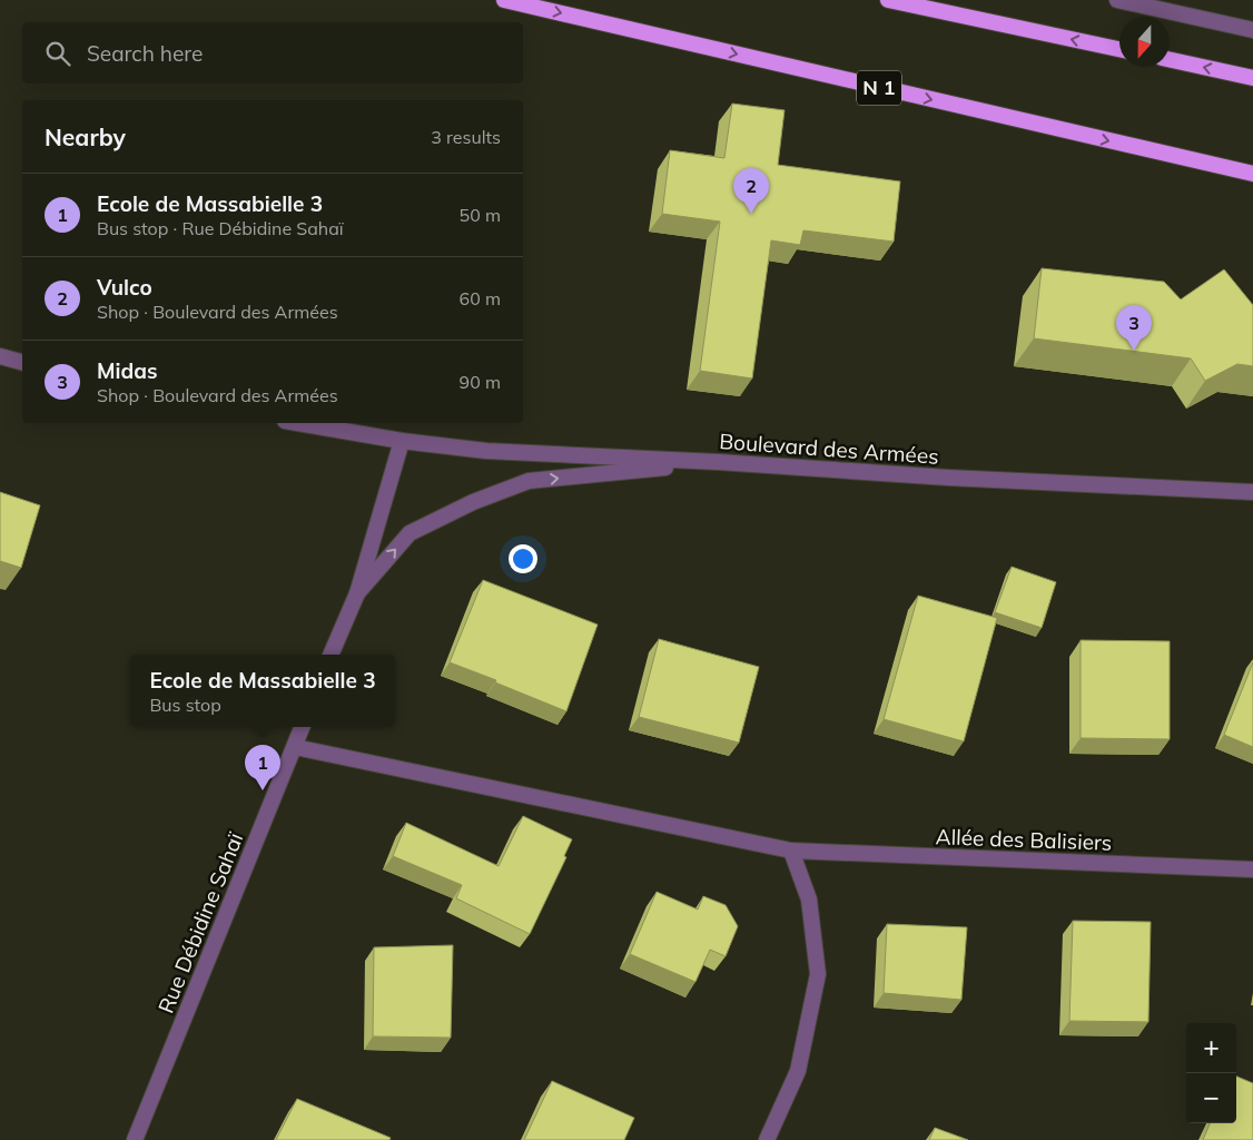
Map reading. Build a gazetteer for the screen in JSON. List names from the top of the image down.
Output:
{
  "streets": {
    "highway": ["N 1"],
    "street": ["Boulevard des Armées", "Allée des Balisiers", "Rue Débidine Sahaï"]
  },
  "crossings": [
    ["Allée des Balisiers", "Rue Débidine Sahaï"]
  ],
  "north": "bottom",
  "page": {
    "search": "Search here",
    "heading": ["Nearby", "3 results"],
    "pins": ["2", "3", "1"],
    "list": [
      {
        "mark": "1",
        "name": "Ecole de Massabielle 3",
        "note": "Bus stop · Rue Débidine Sahaï",
        "value": "50 m"
      },
      {
        "mark": "2",
        "name": "Vulco",
        "note": "Shop · Boulevard des Armées",
        "value": "60 m"
      },
      {
        "mark": "3",
        "name": "Midas",
        "note": "Shop · Boulevard des Armées",
        "value": "90 m"
      }
    ],
    "popup": ["Ecole de Massabielle 3", "Bus stop"],
    "map_buttons": ["+", "−"]
  }
}
